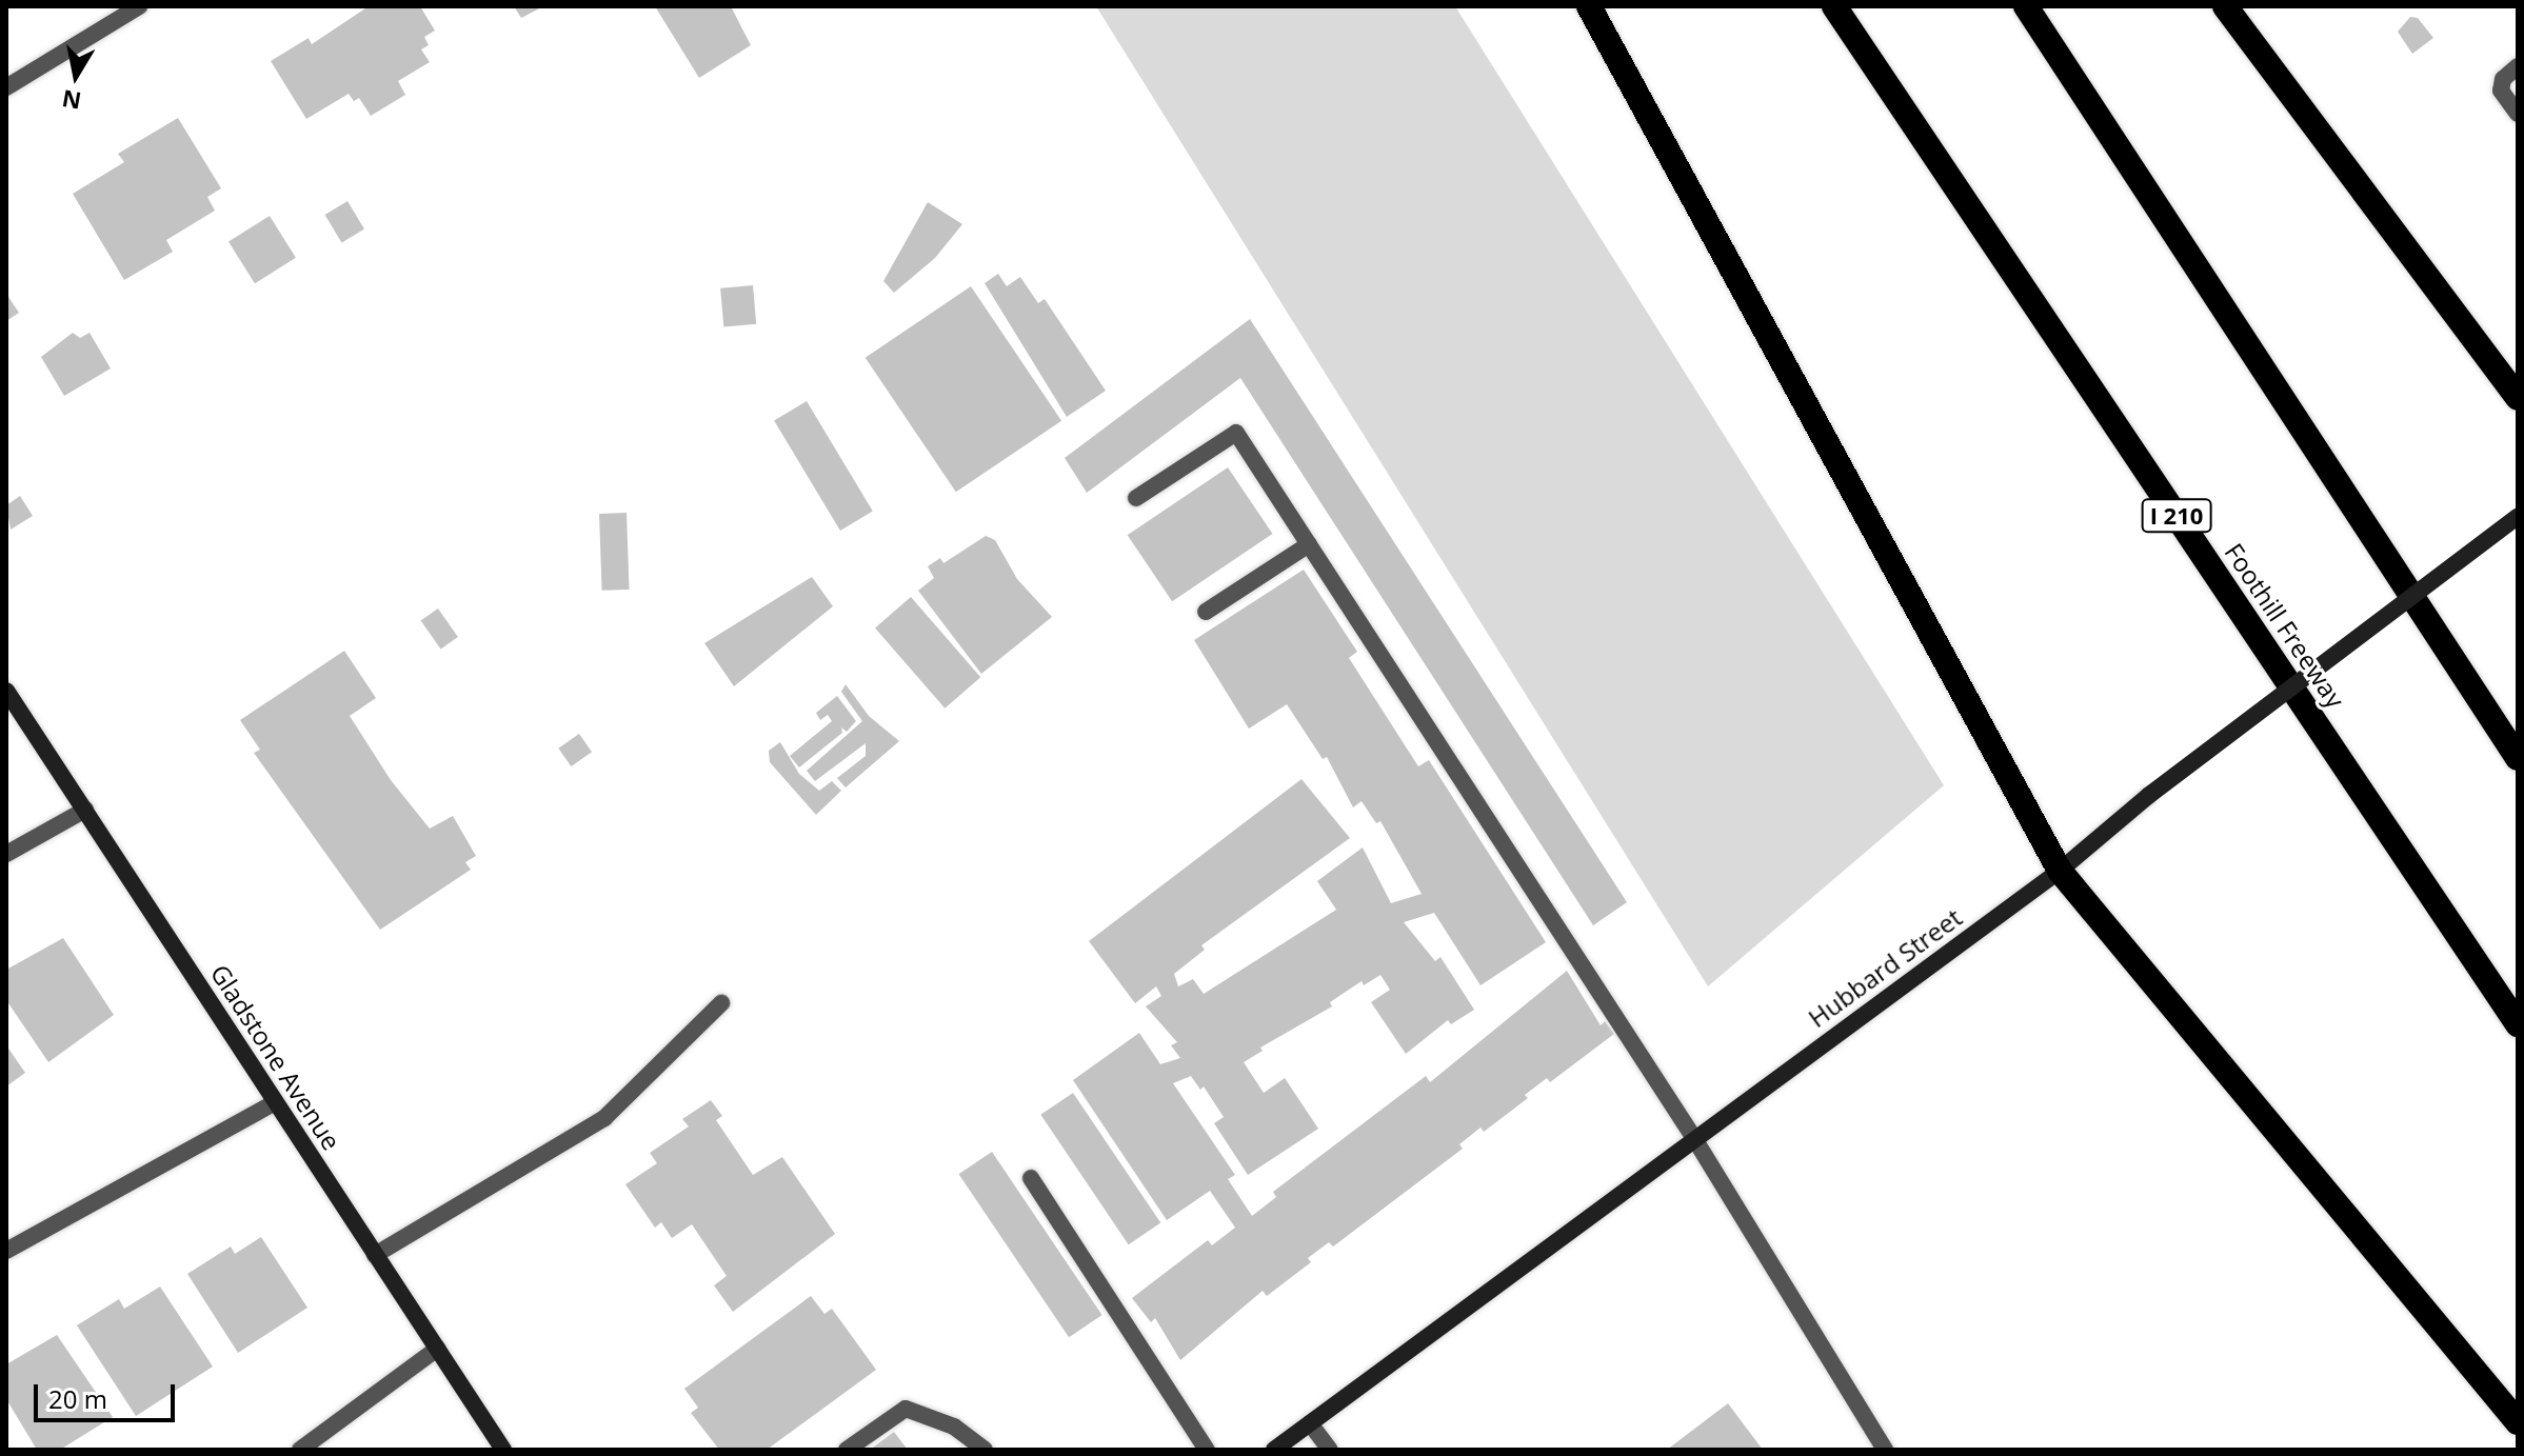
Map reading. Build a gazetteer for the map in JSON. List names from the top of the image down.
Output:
{
  "streets": {
    "highway": ["I 210", "Foothill Freeway"],
    "main road": ["Hubbard Street", "Gladstone Avenue"]
  },
  "scale_bar": "20 m",
  "north": "bottom"
}
